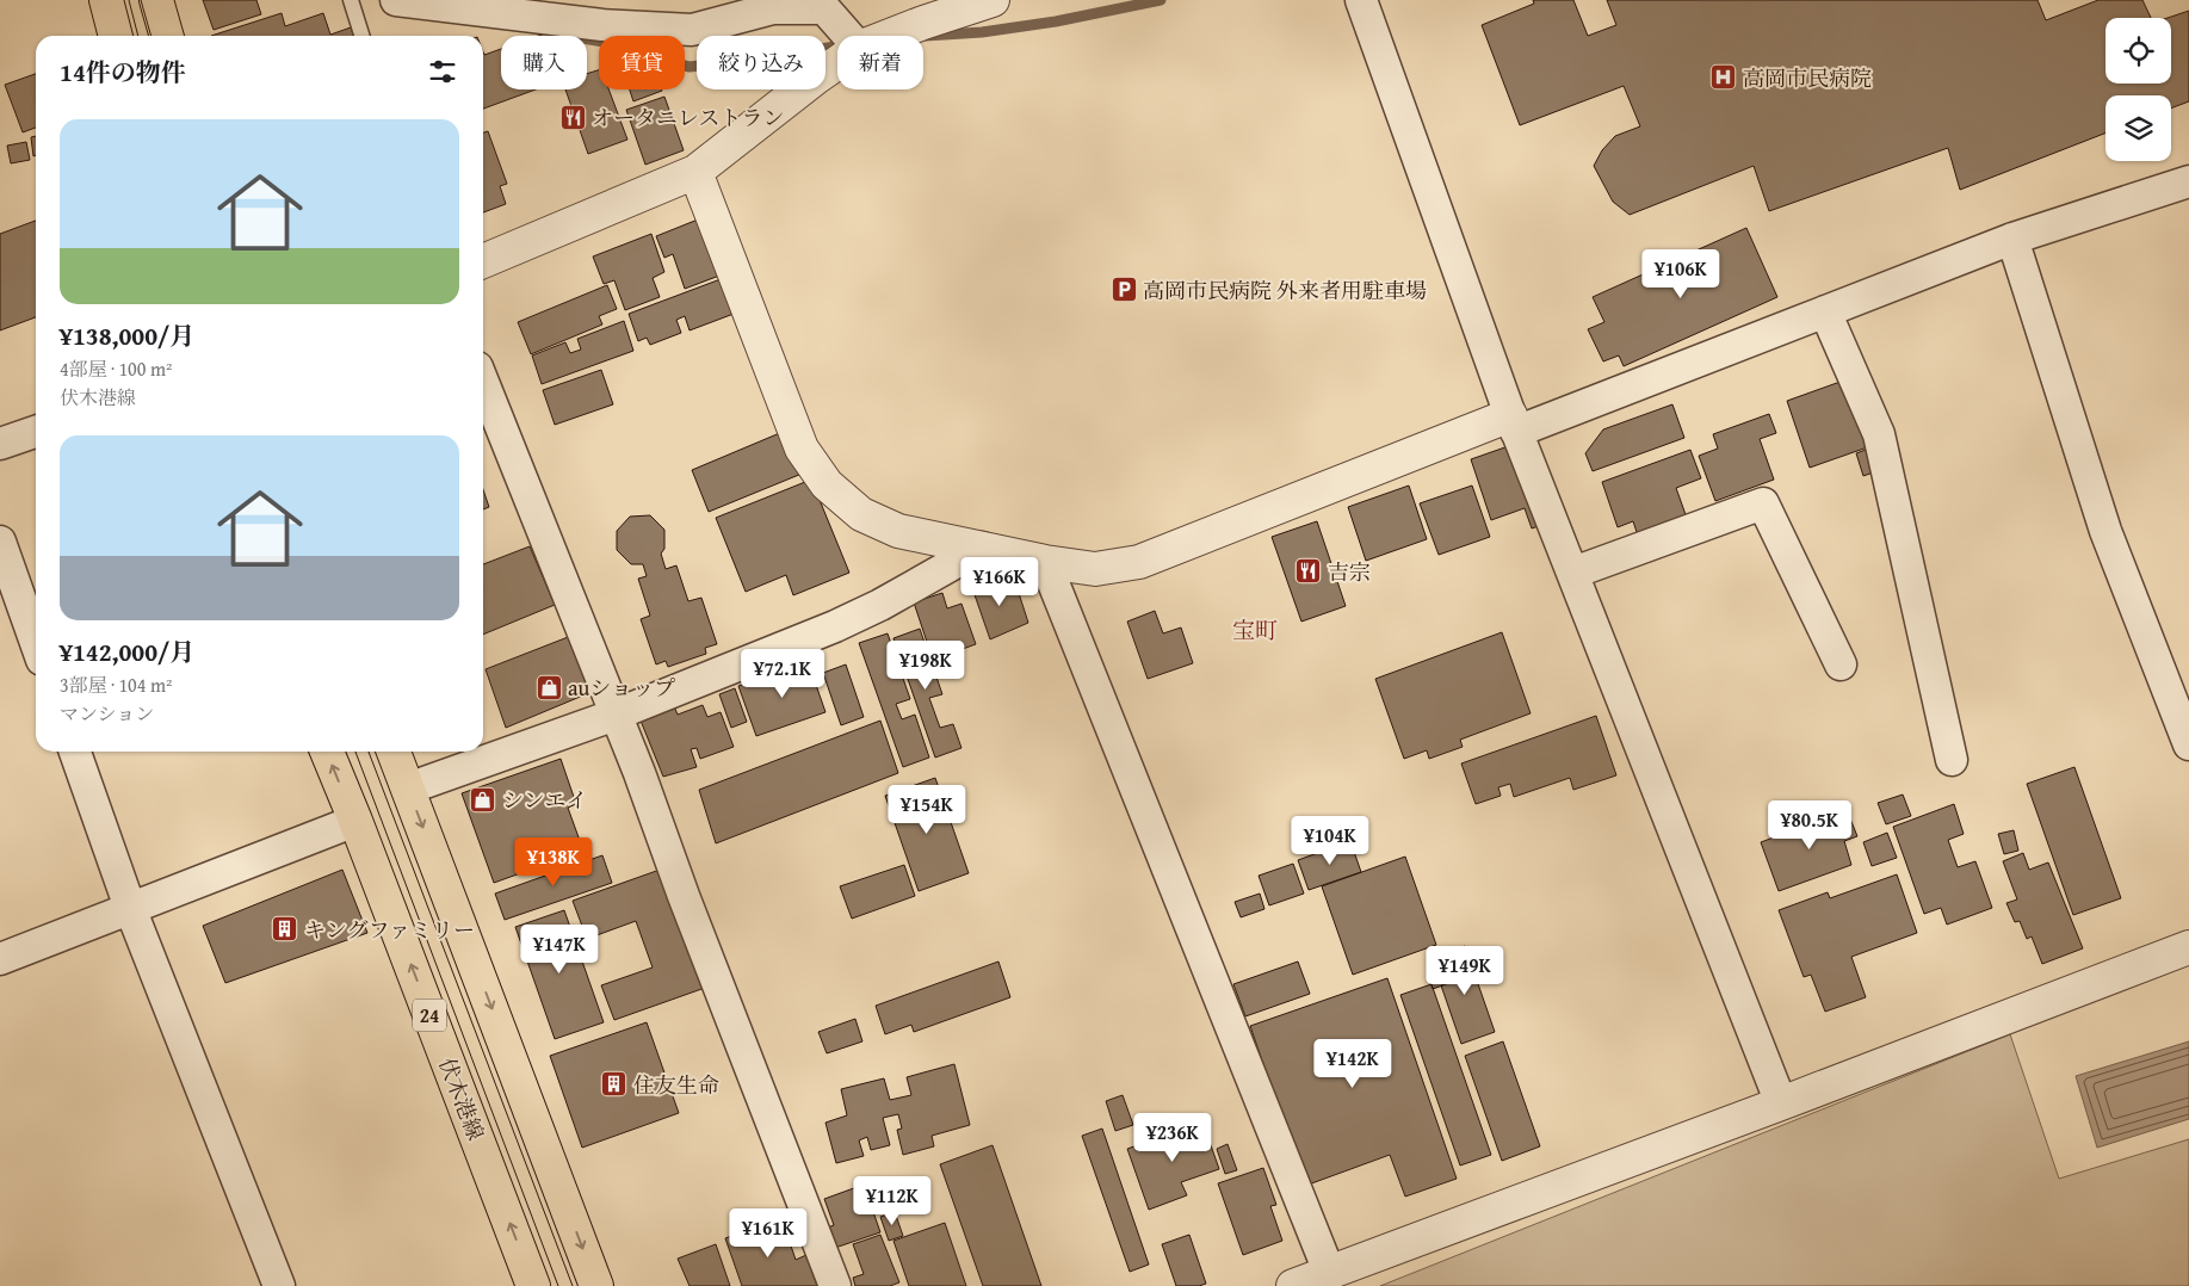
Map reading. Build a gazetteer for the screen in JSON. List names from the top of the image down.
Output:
{
  "streets": {
    "main road": ["24", "伏木港線"]
  },
  "districts": ["宝町"],
  "places": {
    "hospital": ["高岡市民病院"],
    "restaurant": ["オータニレストラン", "吉宗"],
    "parking": ["高岡市民病院 外来者用駐車場"],
    "shop": ["auショップ", "シンエイ"],
    "building": ["キングファミリー", "住友生命"]
  },
  "page": {
    "chip": [
      "購入",
      "賃貸",
      "絞り込み",
      "新着"
    ],
    "heading": "14件の物件",
    "list": [
      {
        "name": "¥138,000/月",
        "note": "4部屋 · 100 m² · 伏木港線"
      },
      {
        "name": "¥142,000/月",
        "note": "3部屋 · 104 m² · マンション"
      }
    ],
    "price": [
      "¥106K",
      "¥166K",
      "¥198K",
      "¥72.1K",
      "¥154K",
      "¥80.5K",
      "¥104K",
      "¥138K",
      "¥147K",
      "¥149K",
      "¥142K",
      "¥236K",
      "¥112K",
      "¥161K"
    ]
  }
}
